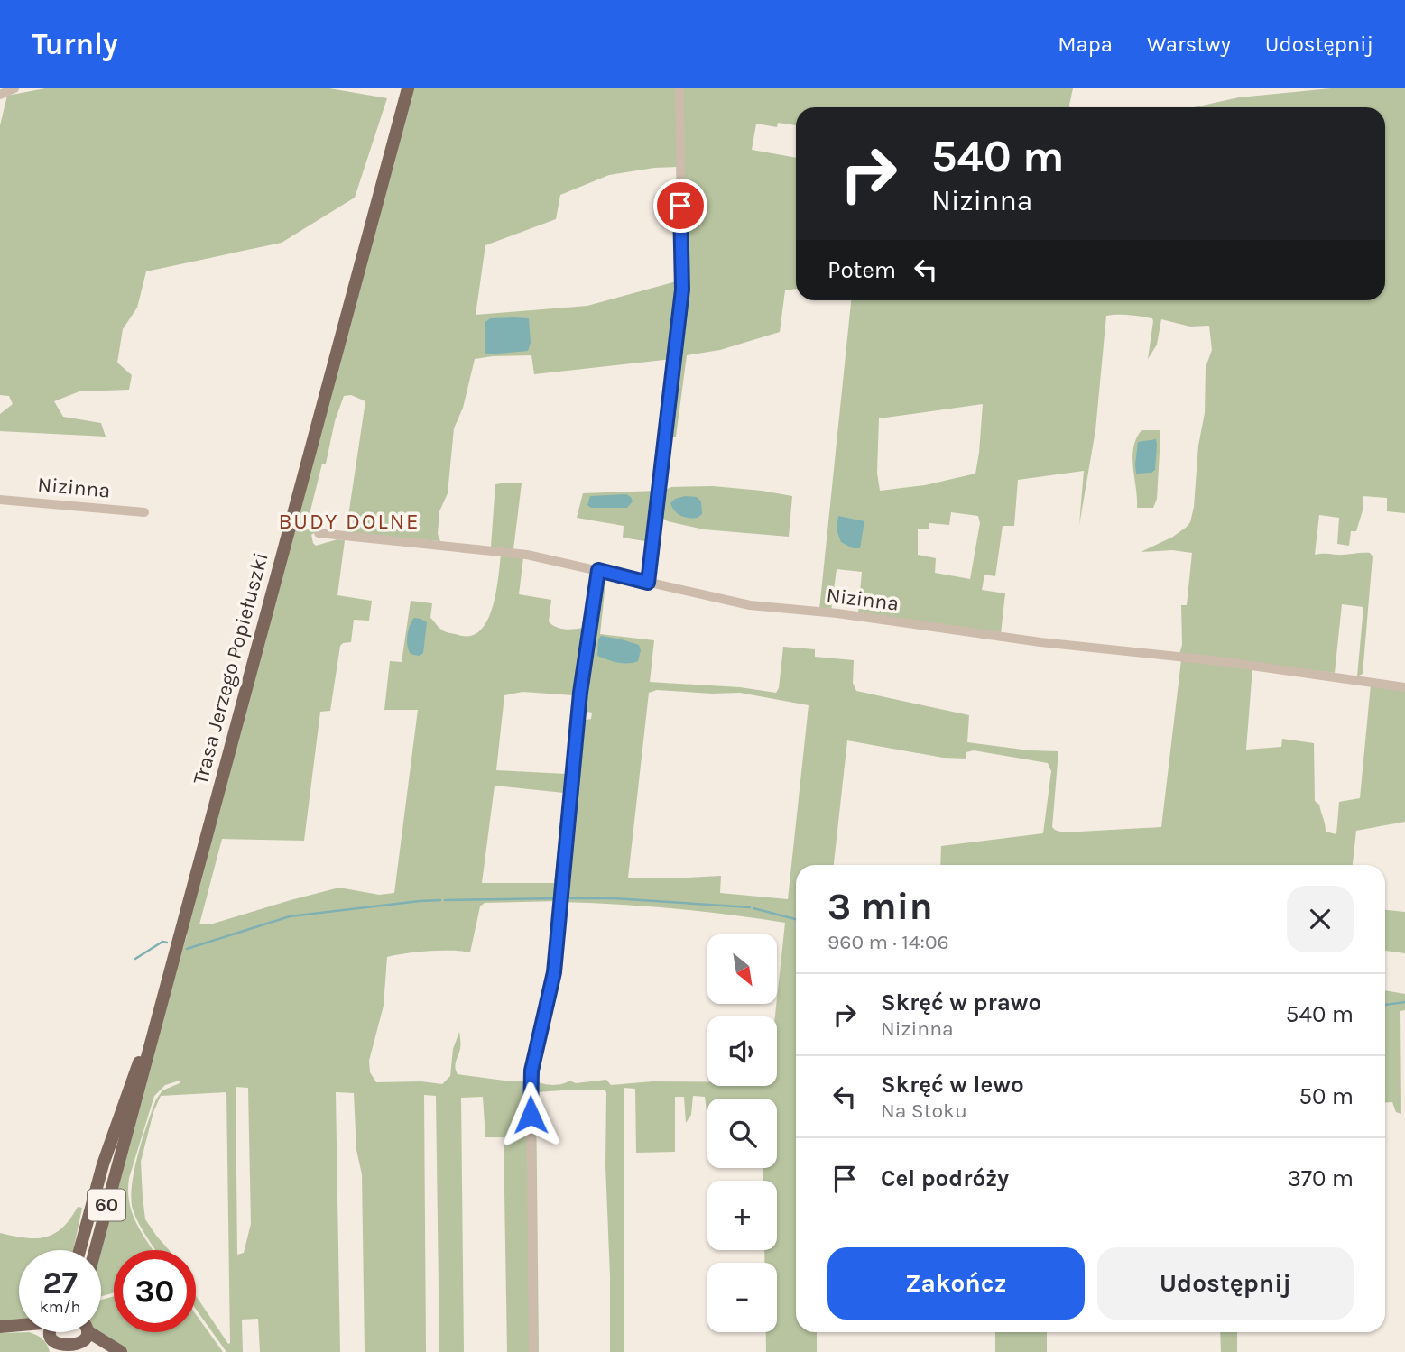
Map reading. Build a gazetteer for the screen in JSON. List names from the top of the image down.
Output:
{
  "streets": {
    "main road": ["Trasa Jerzego Popiełuszki", "60"],
    "street": ["Nizinna"]
  },
  "districts": ["BUDY DOLNE"],
  "north": "bottom right",
  "page": {
    "header": "Turnly",
    "nav": ["Mapa", "Warstwy", "Udostępnij"],
    "turn": ["540 m", "Nizinna"],
    "then": "Potem",
    "heading": ["3 min", "960 m · 14:06"],
    "map_buttons": ["+", "−"],
    "list": [
      {
        "name": "Skręć w prawo",
        "note": "Nizinna",
        "value": "540 m"
      },
      {
        "name": "Skręć w lewo",
        "note": "Na Stoku",
        "value": "50 m"
      },
      {
        "name": "Cel podróży",
        "value": "370 m"
      }
    ],
    "buttons": ["Zakończ", "Udostępnij"],
    "speed": "27 km/h",
    "limit": "30"
  }
}
